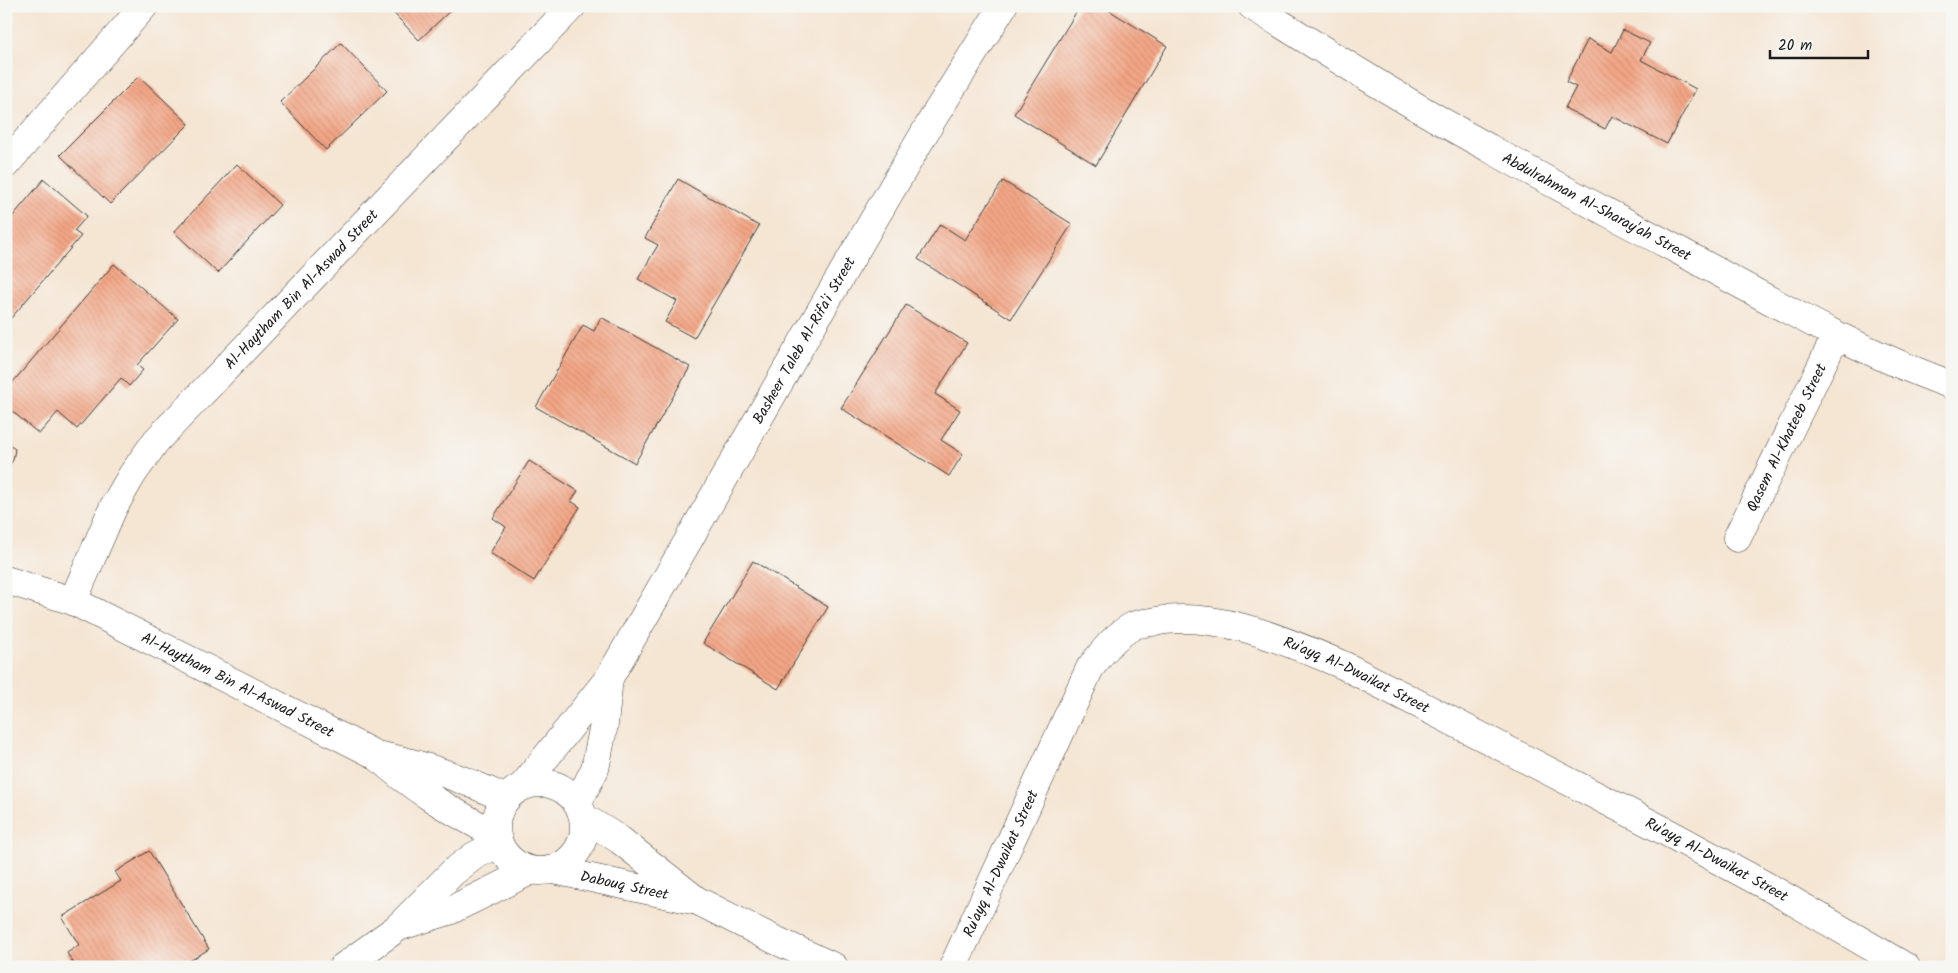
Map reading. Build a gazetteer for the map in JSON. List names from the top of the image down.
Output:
{
  "streets": {
    "street": [
      "Abdulrahman Al-Sharay'ah Street",
      "Al-Haytham Bin Al-Aswad Street",
      "Basheer Taleb Al-Rifa'i Street",
      "Qasem Al-Khateeb Street",
      "Ru'ayq Al-Dwaikat Street",
      "Dabouq Street"
    ]
  },
  "crossings": [
    ["Abdulrahman Al-Sharay'ah Street", "Qasem Al-Khateeb Street"],
    ["Al-Haytham Bin Al-Aswad Street", "Basheer Taleb Al-Rifa'i Street"],
    ["Al-Haytham Bin Al-Aswad Street", "Dabouq Street"],
    ["Basheer Taleb Al-Rifa'i Street", "Dabouq Street"]
  ],
  "scale_bar": "20 m"
}
